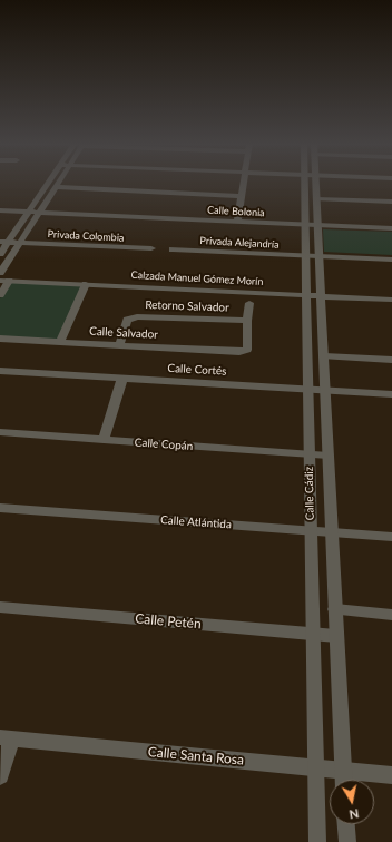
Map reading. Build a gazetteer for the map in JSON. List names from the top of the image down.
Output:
{
  "streets": {
    "street": [
      "Calle Bolonia",
      "Privada Colombia",
      "Privada Alejandría",
      "Calzada Manuel Gómez Morín",
      "Retorno Salvador",
      "Calle Salvador",
      "Calle Cortés",
      "Calle Copán",
      "Calle Cádiz",
      "Calle Atlántida",
      "Calle Petén",
      "Calle Santa Rosa"
    ]
  },
  "crossings": [
    ["Calle Bolonia", "Calle Cádiz"],
    ["Privada Alejandría", "Calle Cádiz"],
    ["Calzada Manuel Gómez Morín", "Calle Cádiz"],
    ["Retorno Salvador", "Calle Salvador"],
    ["Calle Cortés", "Calle Cádiz"],
    ["Calle Copán", "Calle Cádiz"],
    ["Calle Cádiz", "Calle Atlántida"],
    ["Calle Cádiz", "Calle Petén"],
    ["Calle Cádiz", "Calle Santa Rosa"]
  ],
  "north": "bottom"
}
